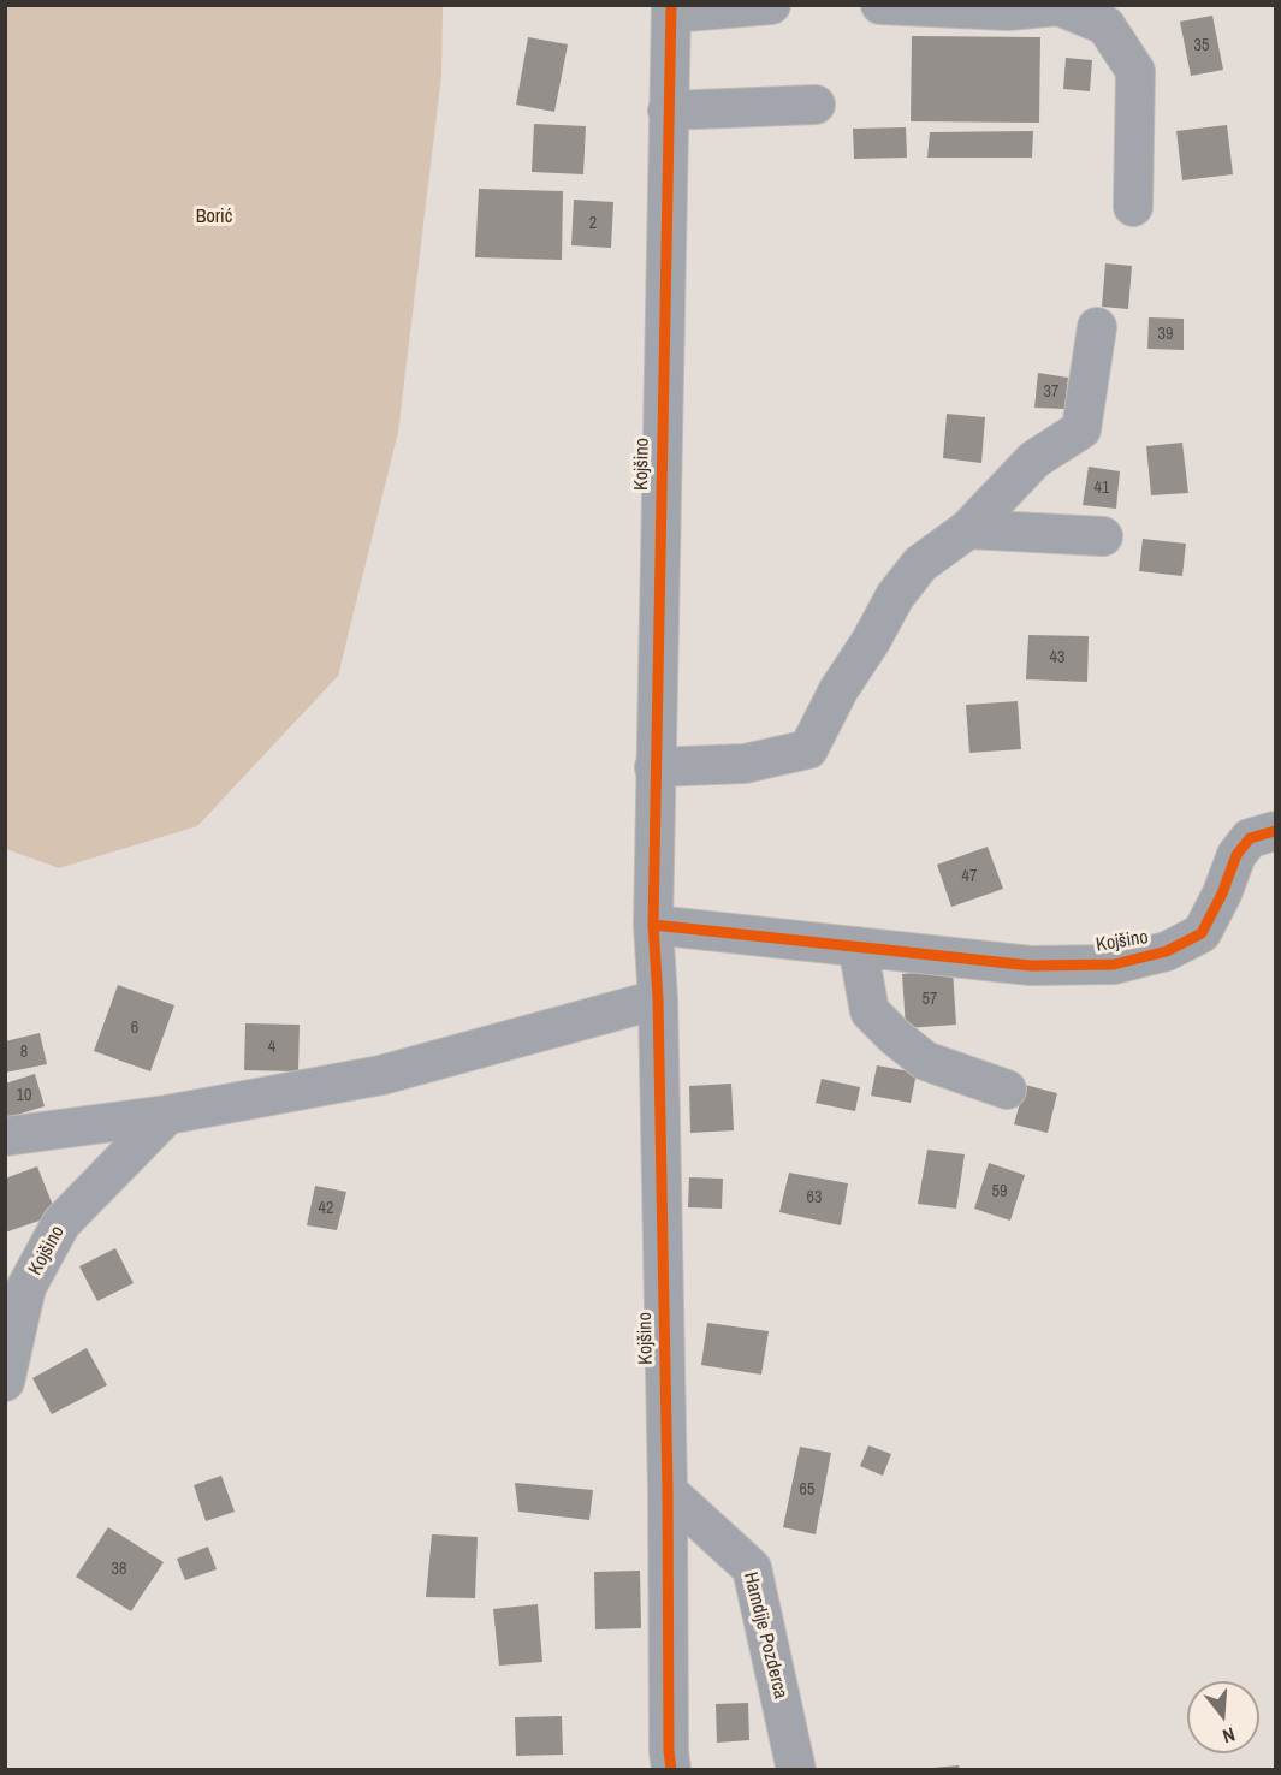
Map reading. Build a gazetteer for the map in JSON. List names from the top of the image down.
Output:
{
  "streets": {
    "street": ["Kojšino", "Hamdije Pozderca"]
  },
  "crossings": [
    ["Kojšino", "Hamdije Pozderca"]
  ],
  "parks": ["Borić"],
  "house_numbers": [
    "35",
    "2",
    "39",
    "37",
    "41",
    "43",
    "47",
    "57",
    "6",
    "4",
    "8",
    "10",
    "59",
    "63",
    "42",
    "65",
    "38"
  ],
  "north": "bottom"
}
